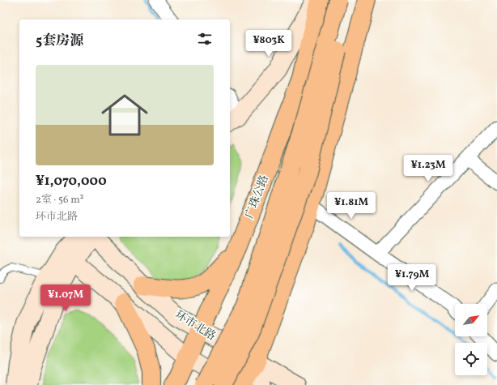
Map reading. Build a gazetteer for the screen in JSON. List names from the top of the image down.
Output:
{
  "streets": {
    "highway": ["广珠公路"],
    "street": ["环市北路"]
  },
  "crossings": [
    ["广珠公路", "环市北路"]
  ],
  "north": "top right",
  "page": {
    "heading": "5套房源",
    "price": [
      "¥803K",
      "¥1.23M",
      "¥1.81M",
      "¥1.79M",
      "¥1.07M"
    ],
    "list": [
      {
        "name": "¥1,070,000",
        "note": "2室 · 56 m² · 环市北路"
      }
    ]
  }
}
